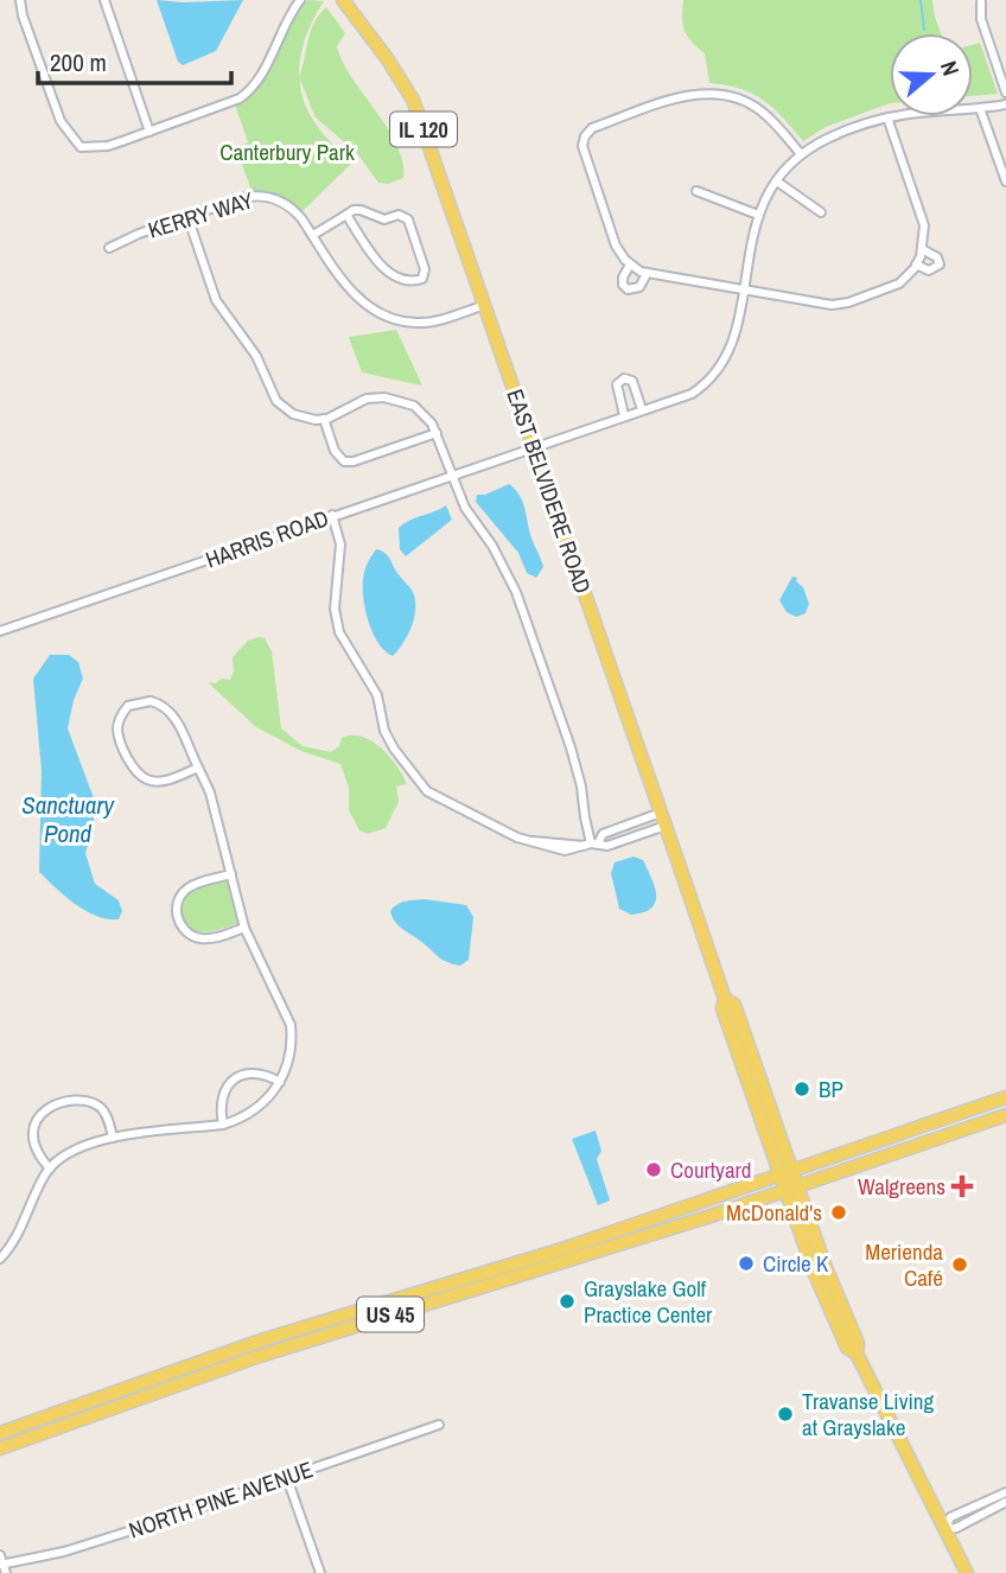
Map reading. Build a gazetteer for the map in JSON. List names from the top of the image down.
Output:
{
  "streets": {
    "main road": ["IL 120", "EAST BELVIDERE ROAD", "US 45"],
    "street": ["KERRY WAY", "HARRIS ROAD", "NORTH PINE AVENUE"]
  },
  "crossings": [
    ["KERRY WAY", "EAST BELVIDERE ROAD"],
    ["EAST BELVIDERE ROAD", "HARRIS ROAD"],
    ["EAST BELVIDERE ROAD", "US 45"]
  ],
  "water": ["Sanctuary Pond"],
  "parks": ["Canterbury Park"],
  "places": {
    "other": [
      "BP",
      "Courtyard",
      "McDonald's",
      "Circle K",
      "Merienda Café",
      "Grayslake Golf Practice Center",
      "Travanse Living at Grayslake"
    ],
    "health": ["Walgreens"]
  },
  "scale_bar": "200 m",
  "north": "right"
}
